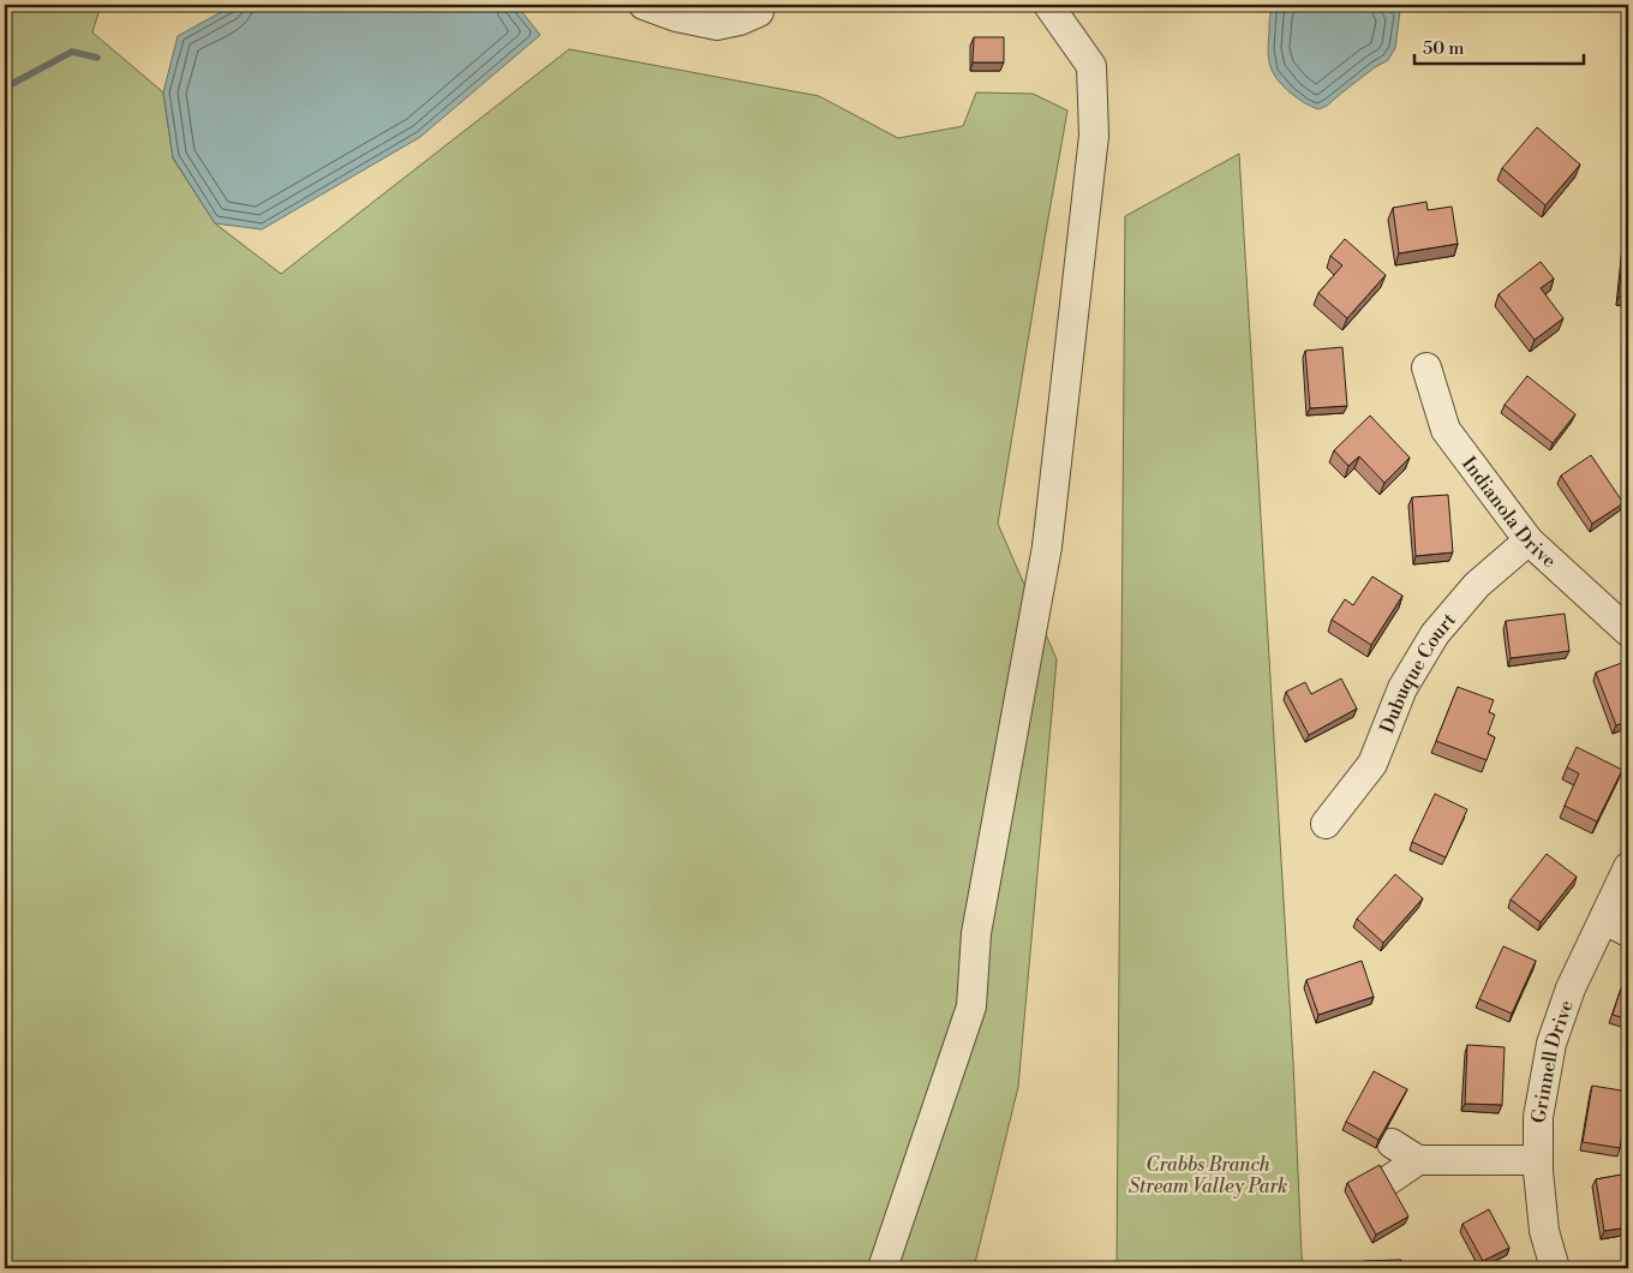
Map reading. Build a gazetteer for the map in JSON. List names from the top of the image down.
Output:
{
  "streets": {
    "street": ["Indianola Drive", "Dubuque Court", "Grinnell Drive"]
  },
  "crossings": [
    ["Indianola Drive", "Dubuque Court"]
  ],
  "parks": ["Crabbs Branch Stream Valley Park"],
  "scale_bar": "50 m"
}
